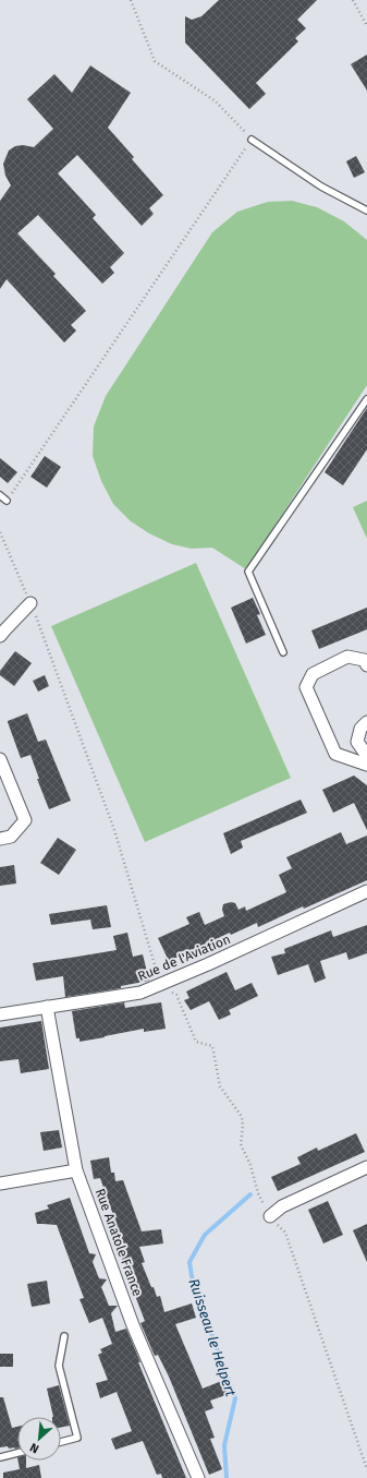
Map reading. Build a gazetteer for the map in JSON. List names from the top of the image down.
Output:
{
  "streets": {
    "street": ["Rue de l'Aviation", "Rue Anatole France"]
  },
  "crossings": [
    ["Rue de l'Aviation", "Rue Anatole France"]
  ],
  "water": ["Ruisseau le Helpert"],
  "north": "bottom left"
}
